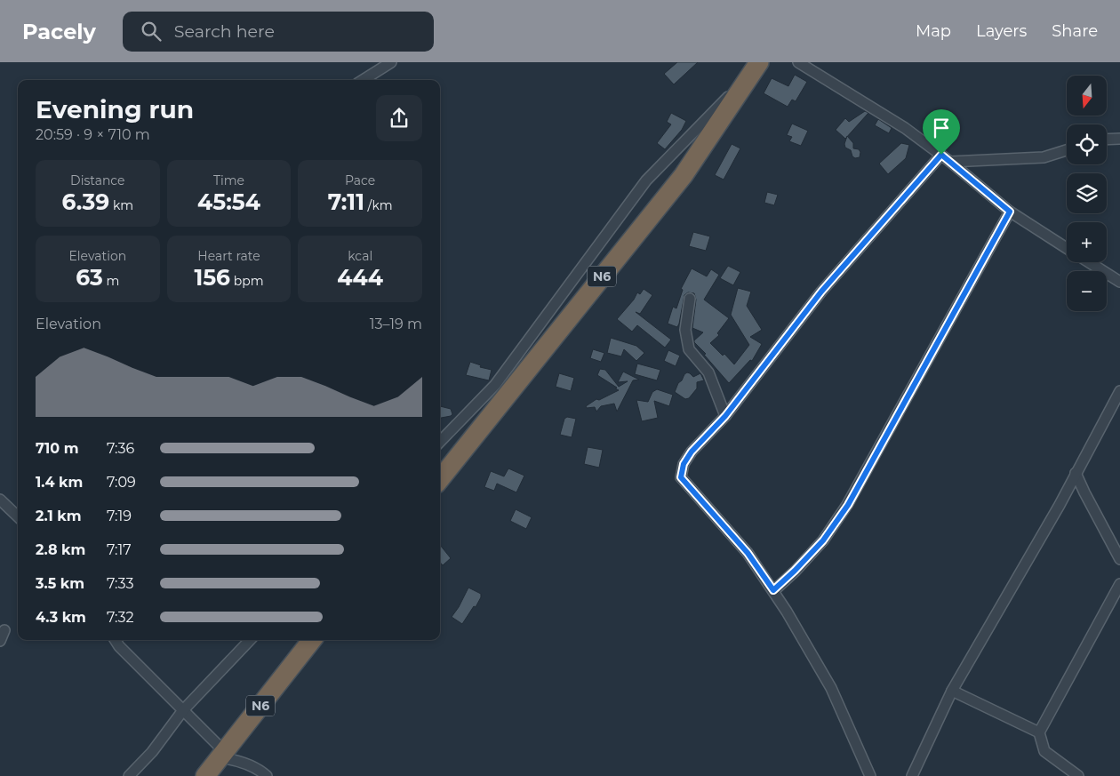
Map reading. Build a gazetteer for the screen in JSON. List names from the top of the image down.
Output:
{
  "streets": {
    "highway": ["N6"]
  },
  "north": "bottom",
  "page": {
    "header": "Pacely",
    "search": "Search here",
    "nav": ["Map", "Layers", "Share"],
    "map_buttons": ["+", "−"],
    "heading": ["Evening run", "20:59 · 9 × 710 m"],
    "stats": [
      ["Distance", "6.39 km"],
      ["Time", "45:54"],
      ["Pace", "7:11 /km"],
      ["Elevation", "63 m"],
      ["Heart rate", "156 bpm"],
      ["kcal", "444"]
    ],
    "chart": ["Elevation", "13–19 m"],
    "list": [
      {
        "name": "710 m",
        "note": "7:36"
      },
      {
        "name": "1.4 km",
        "note": "7:09"
      },
      {
        "name": "2.1 km",
        "note": "7:19"
      },
      {
        "name": "2.8 km",
        "note": "7:17"
      },
      {
        "name": "3.5 km",
        "note": "7:33"
      },
      {
        "name": "4.3 km",
        "note": "7:32"
      }
    ]
  }
}
